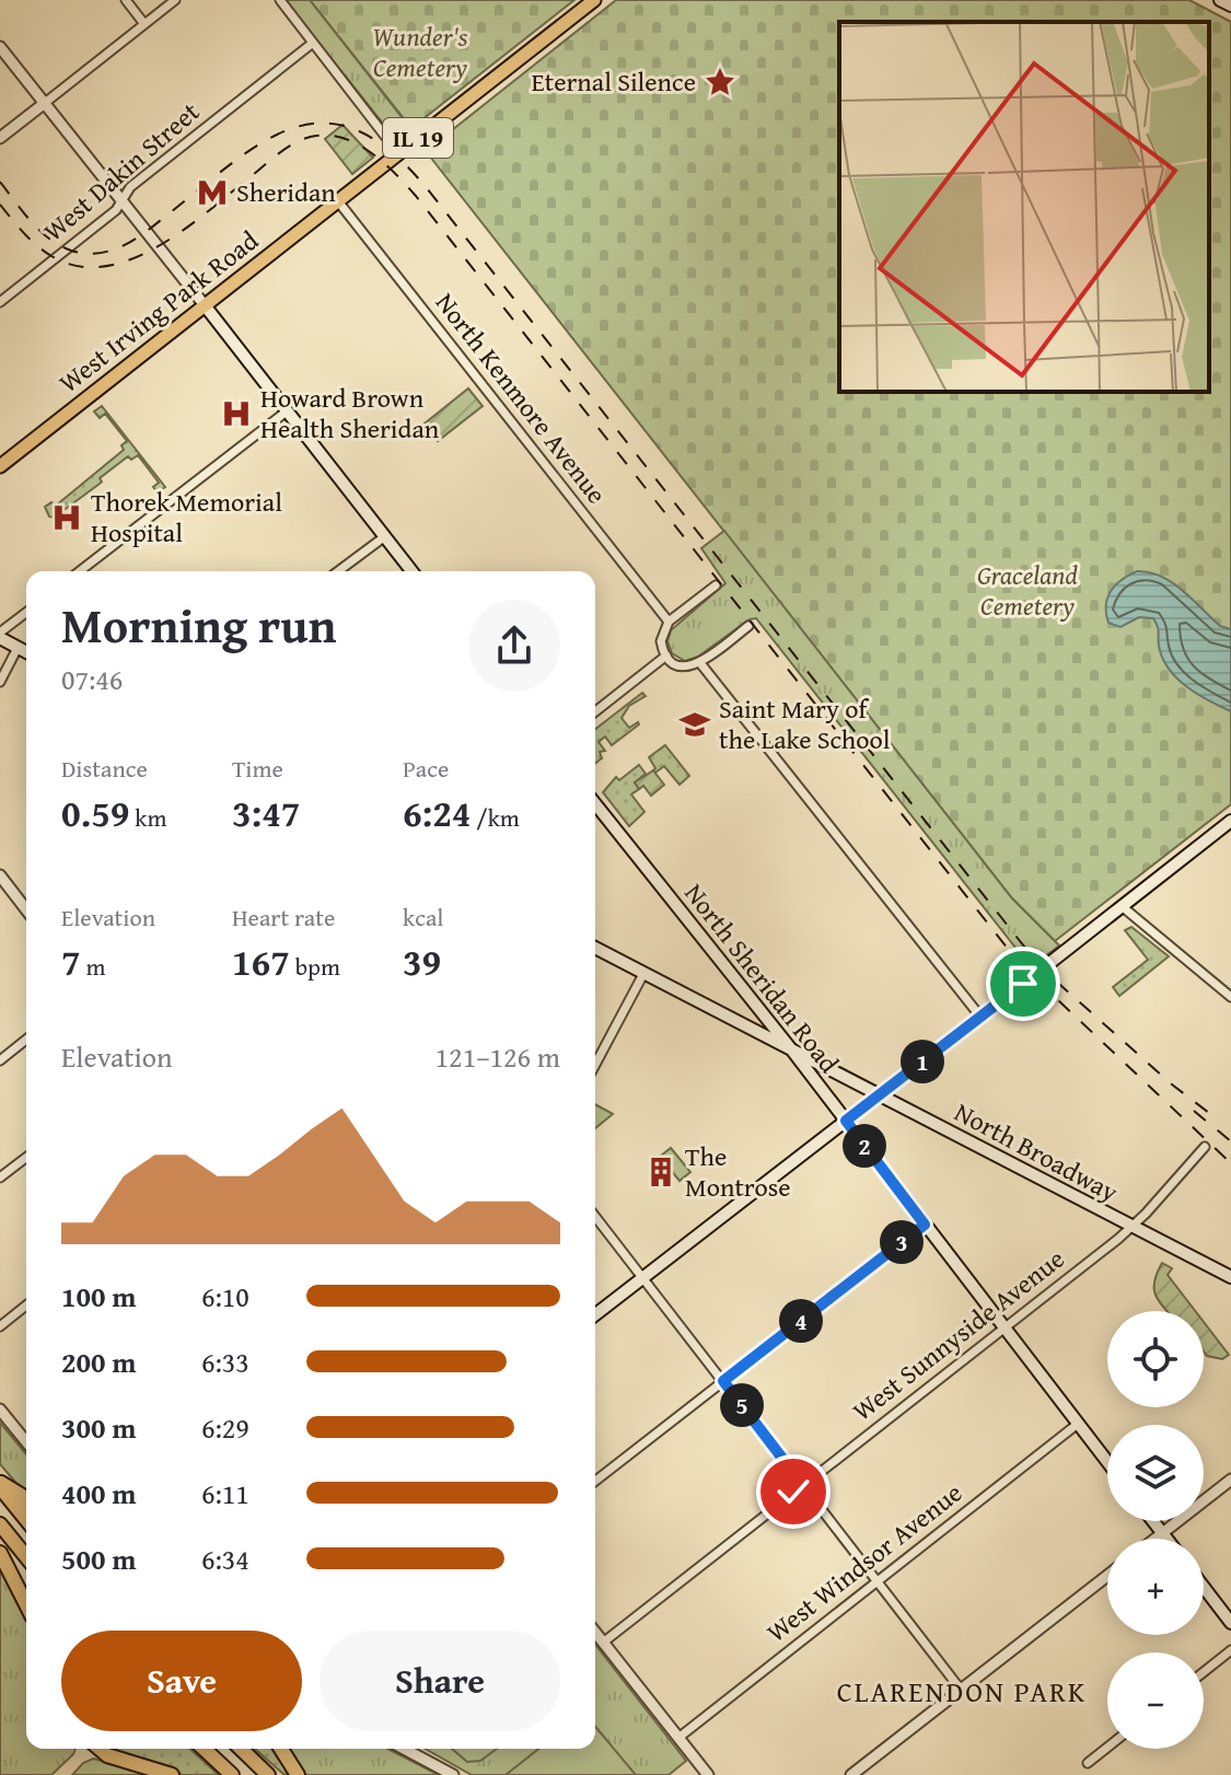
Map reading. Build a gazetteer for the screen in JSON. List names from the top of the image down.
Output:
{
  "streets": {
    "main road": [
      "IL 19",
      "West Irving Park Road",
      "North Sheridan Road",
      "North Broadway"
    ],
    "street": [
      "West Dakin Street",
      "North Kenmore Avenue",
      "West Sunnyside Avenue",
      "West Windsor Avenue"
    ]
  },
  "crossings": [
    ["West Irving Park Road", "North Kenmore Avenue"],
    ["North Sheridan Road", "North Broadway"],
    ["North Sheridan Road", "West Sunnyside Avenue"],
    ["North Sheridan Road", "West Windsor Avenue"],
    ["North Broadway", "West Sunnyside Avenue"]
  ],
  "districts": ["CLARENDON PARK"],
  "parks": ["Wunder's Cemetery", "Graceland Cemetery"],
  "places": {
    "place": ["Eternal Silence"],
    "metro station": ["Sheridan"],
    "hospital": ["Howard Brown Health Sheridan", "Thorek Memorial Hospital"],
    "school or university": ["Saint Mary of the Lake School"],
    "building": ["The Montrose"]
  },
  "page": {
    "heading": ["Morning run", "07:46"],
    "stats": [
      ["Distance", "0.59 km"],
      ["Time", "3:47"],
      ["Pace", "6:24 /km"],
      ["Elevation", "7 m"],
      ["Heart rate", "167 bpm"],
      ["kcal", "39"]
    ],
    "chart": ["Elevation", "121–126 m"],
    "pins": [
      "1",
      "2",
      "3",
      "4",
      "5"
    ],
    "list": [
      {
        "name": "100 m",
        "note": "6:10"
      },
      {
        "name": "200 m",
        "note": "6:33"
      },
      {
        "name": "300 m",
        "note": "6:29"
      },
      {
        "name": "400 m",
        "note": "6:11"
      },
      {
        "name": "500 m",
        "note": "6:34"
      }
    ],
    "map_buttons": ["+", "−"],
    "buttons": ["Save", "Share"]
  }
}
